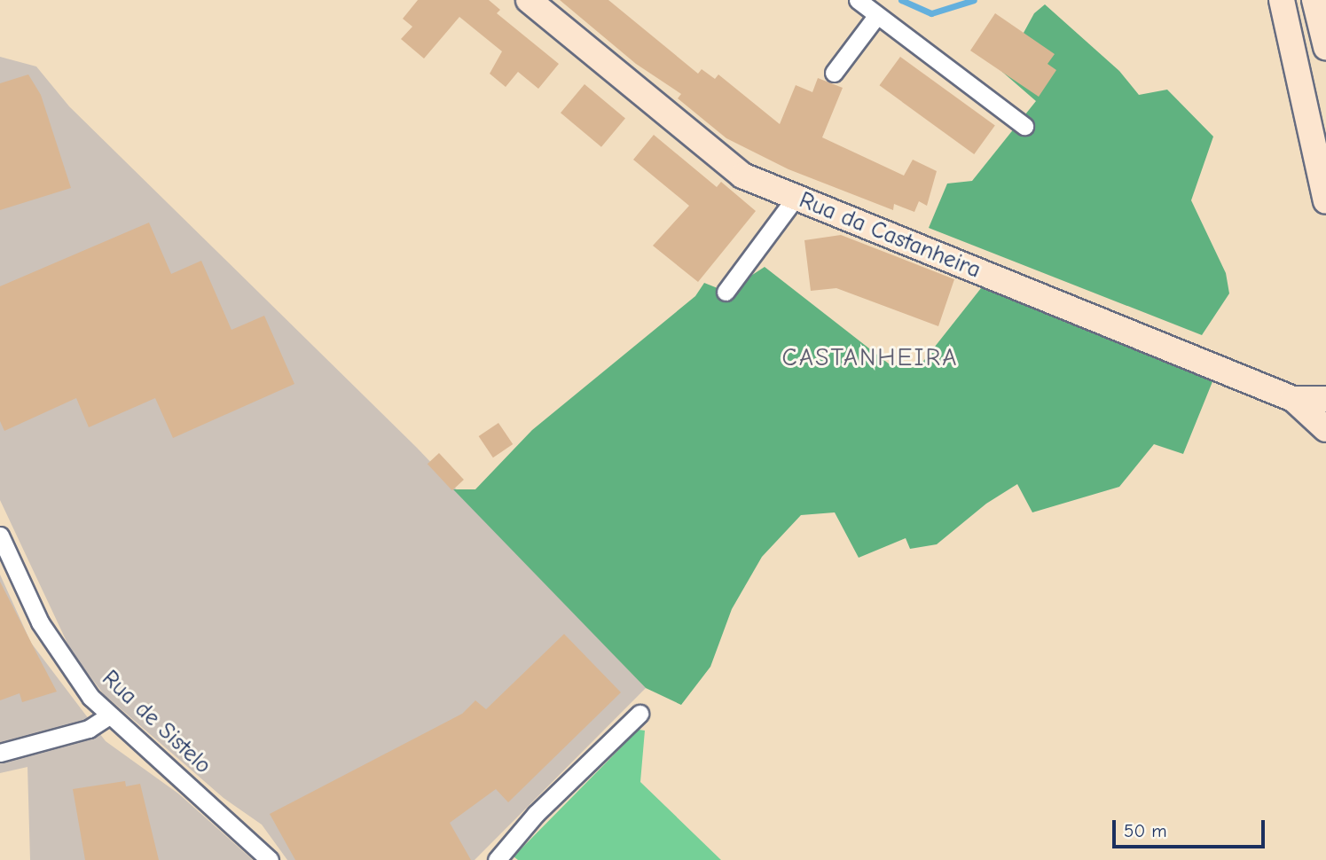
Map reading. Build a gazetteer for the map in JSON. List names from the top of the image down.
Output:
{
  "streets": {
    "street": ["Rua da Castanheira", "Rua de Sistelo"]
  },
  "districts": ["CASTANHEIRA"],
  "scale_bar": "50 m"
}
